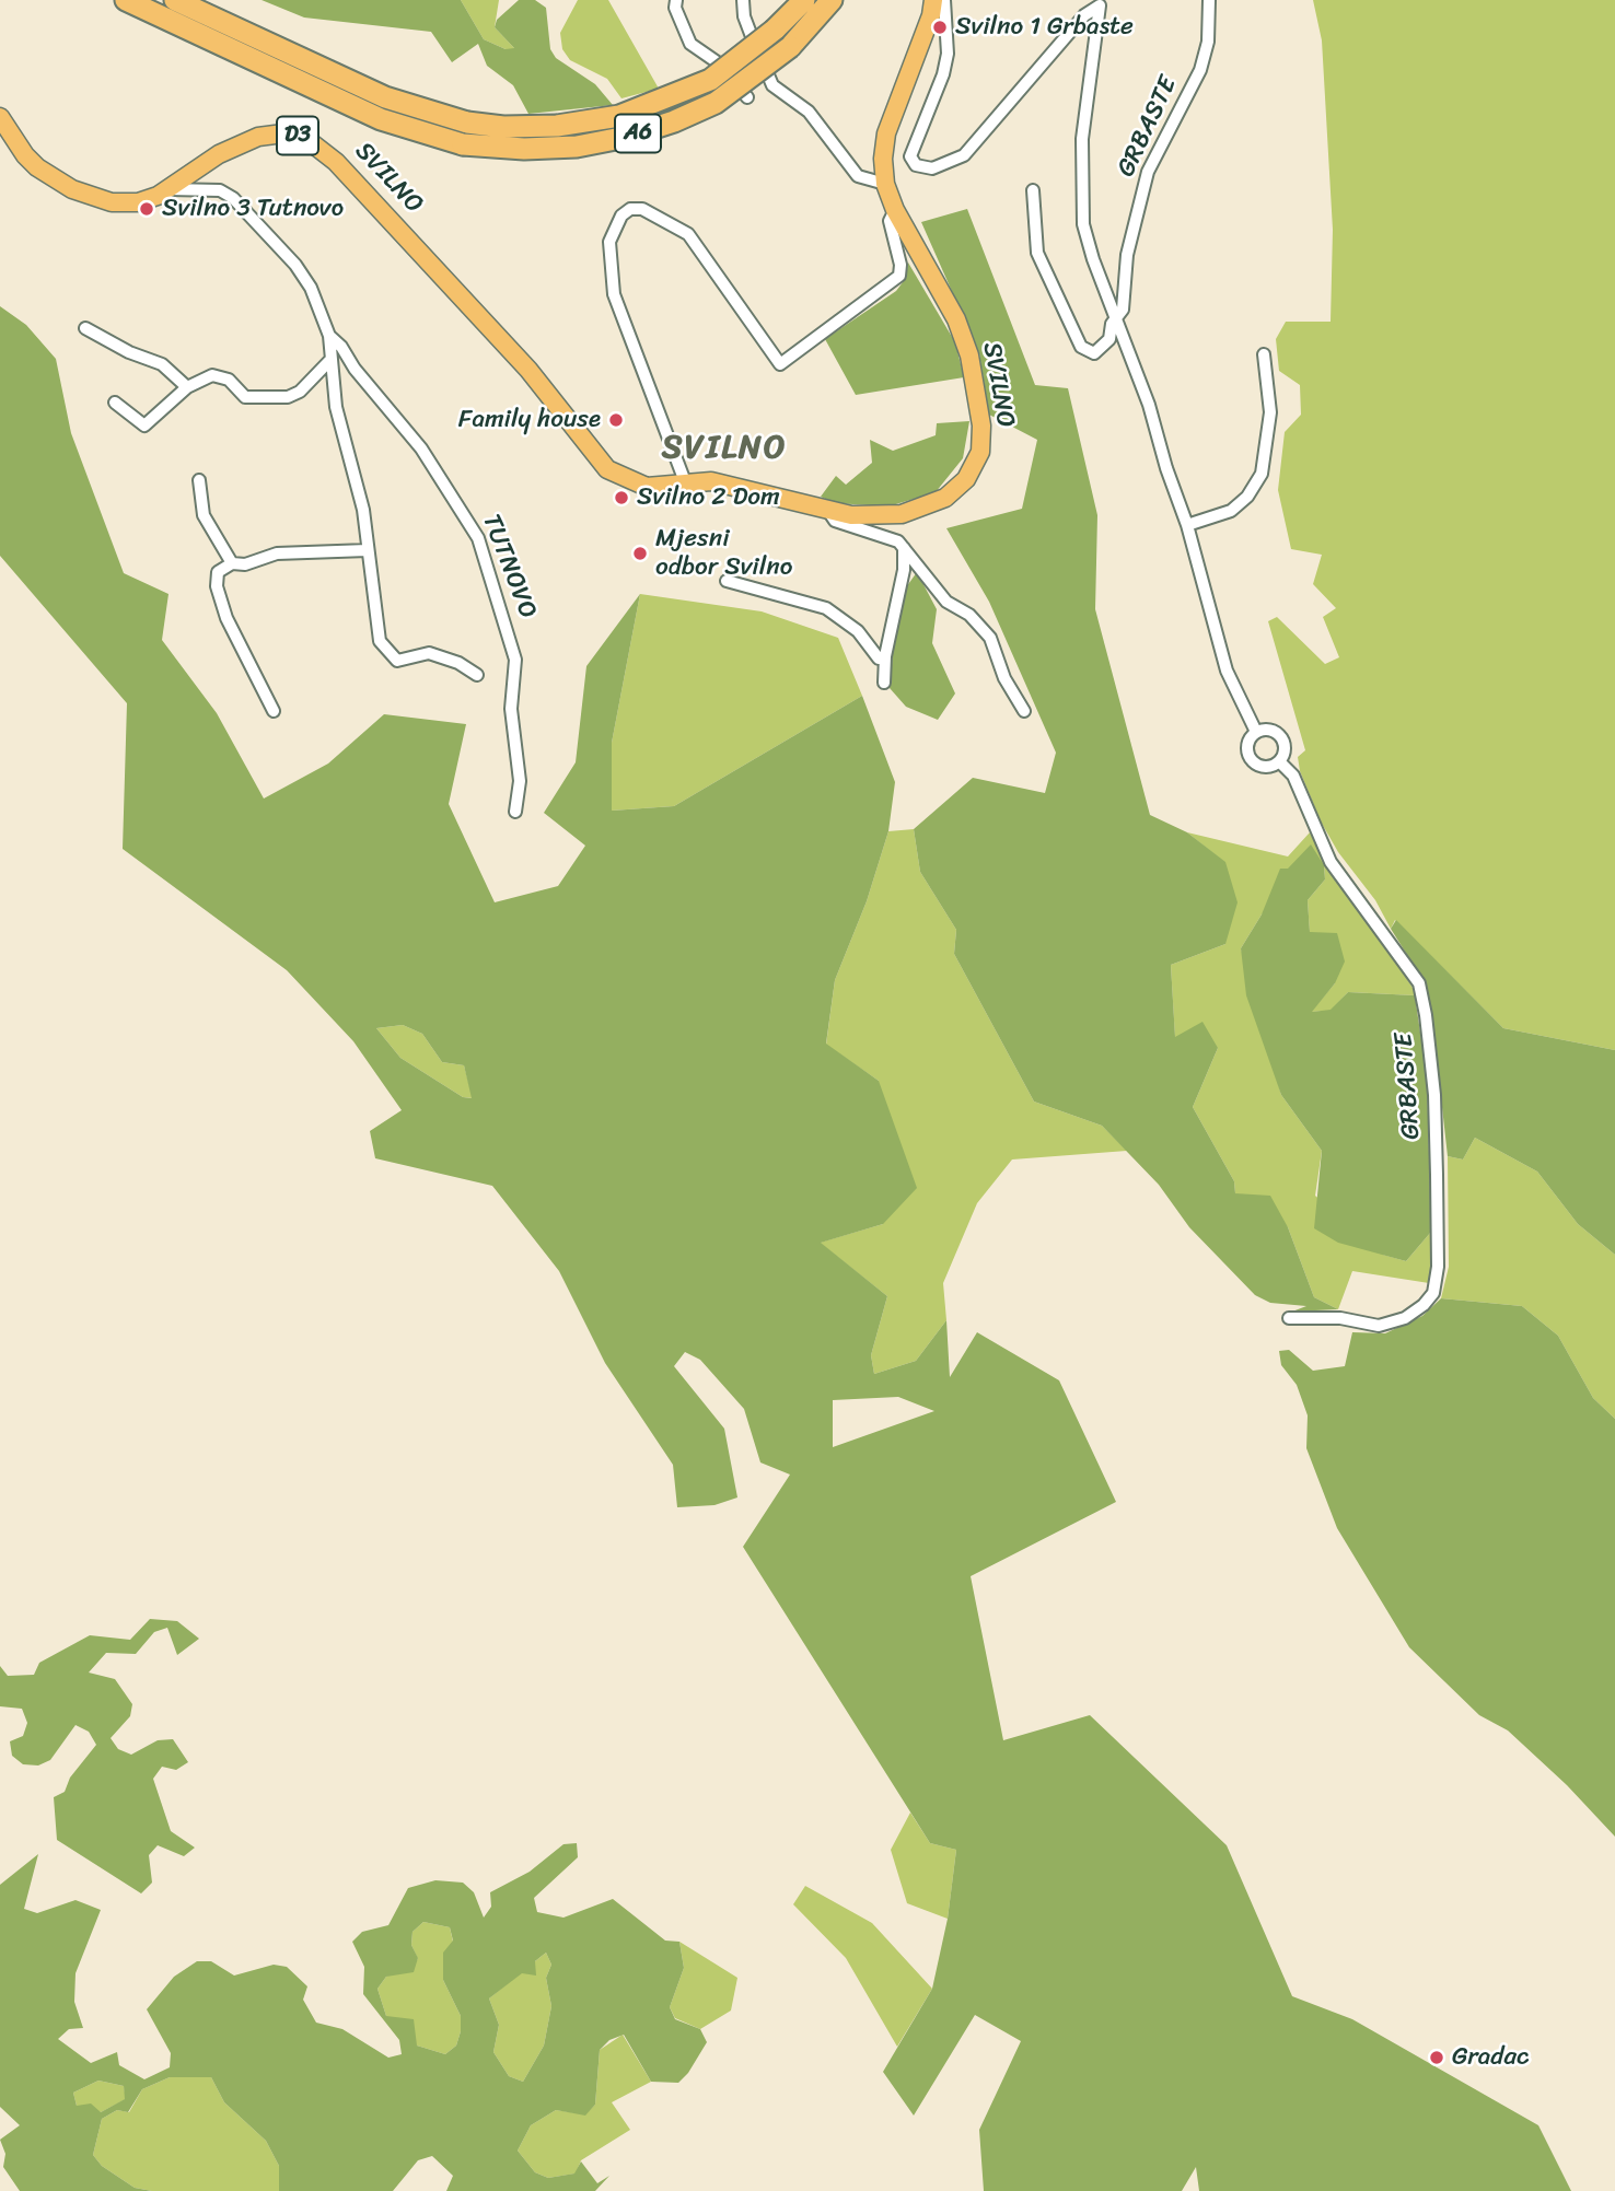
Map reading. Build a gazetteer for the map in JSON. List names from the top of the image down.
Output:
{
  "streets": {
    "highway": ["A6"],
    "main road": ["D3", "SVILNO"],
    "street": ["GRBASTE", "TUTNOVO"]
  },
  "crossings": [
    ["SVILNO", "TUTNOVO"]
  ],
  "districts": ["SVILNO"],
  "places": [
    "Svilno 1 Grbaste",
    "Svilno 3 Tutnovo",
    "Family house",
    "Svilno 2 Dom",
    "Mjesni odbor Svilno",
    "Gradac"
  ]
}
